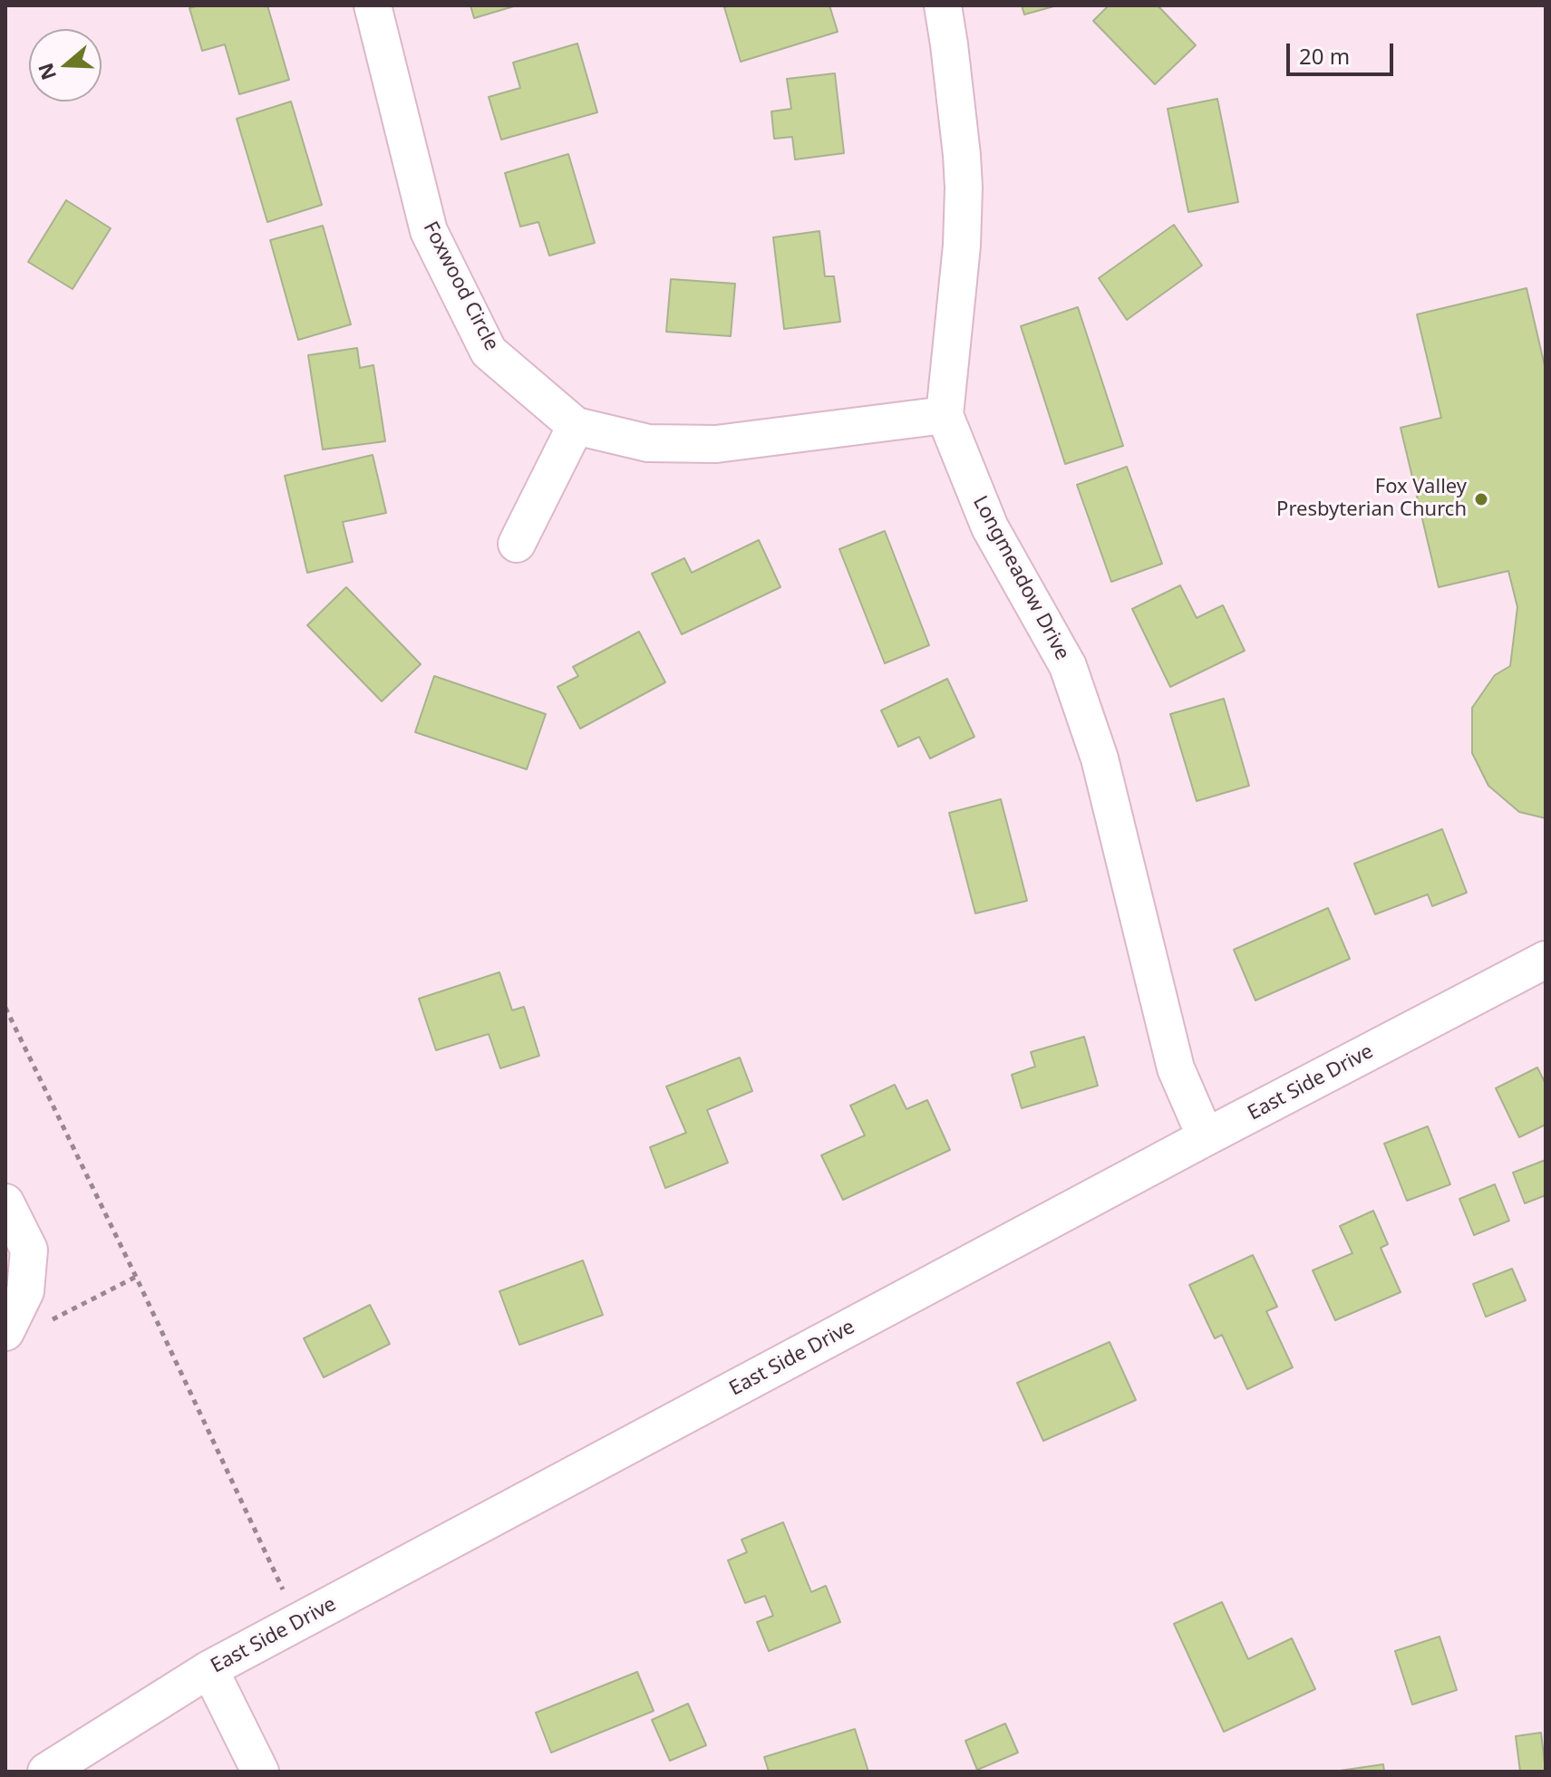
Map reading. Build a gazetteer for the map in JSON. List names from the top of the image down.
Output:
{
  "streets": {
    "street": ["Foxwood Circle", "Longmeadow Drive", "East Side Drive"]
  },
  "crossings": [
    ["Foxwood Circle", "Longmeadow Drive"],
    ["Longmeadow Drive", "East Side Drive"]
  ],
  "places": ["Fox Valley Presbyterian Church"],
  "scale_bar": "20 m",
  "north": "left"
}
